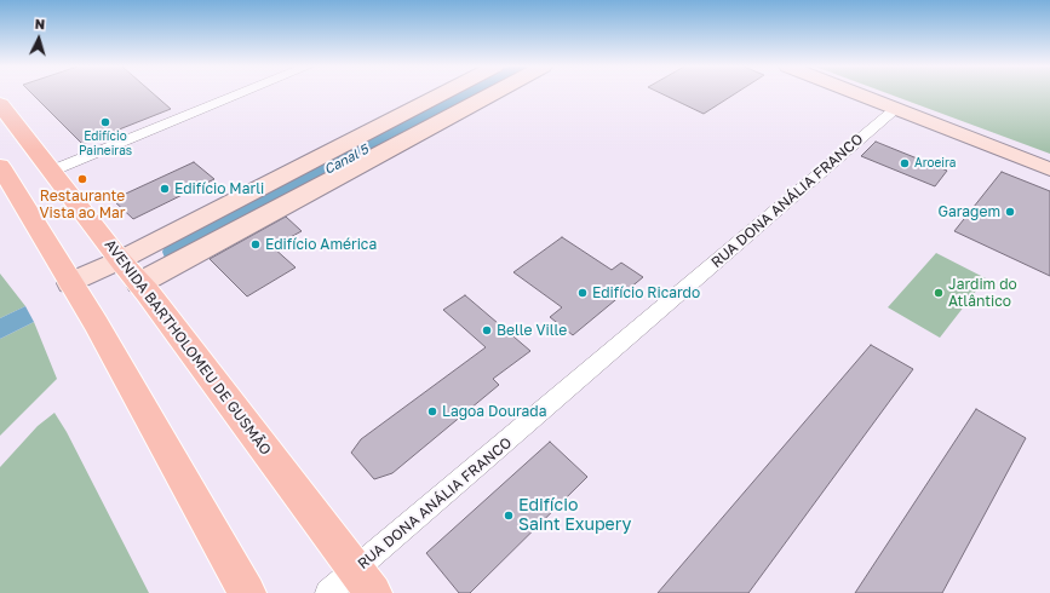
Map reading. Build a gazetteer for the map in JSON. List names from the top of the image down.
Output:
{
  "streets": {
    "main road": ["AVENIDA BARTHOLOMEU DE GUSMÃO"],
    "street": ["RUA DONA ANÁLIA FRANCO"]
  },
  "crossings": [
    ["RUA DONA ANÁLIA FRANCO", "AVENIDA BARTHOLOMEU DE GUSMÃO"]
  ],
  "water": ["Canal 5"],
  "places": [
    "Edifício Paineiras",
    "Aroeira",
    "Restaurante Vista ao Mar",
    "Edifício Marli",
    "Garagem",
    "Edifício América",
    "Edifício Ricardo",
    "Jardim do Atlântico",
    "Belle Ville",
    "Lagoa Dourada",
    "Edifício Saint Exupery"
  ],
  "north": "top"
}
